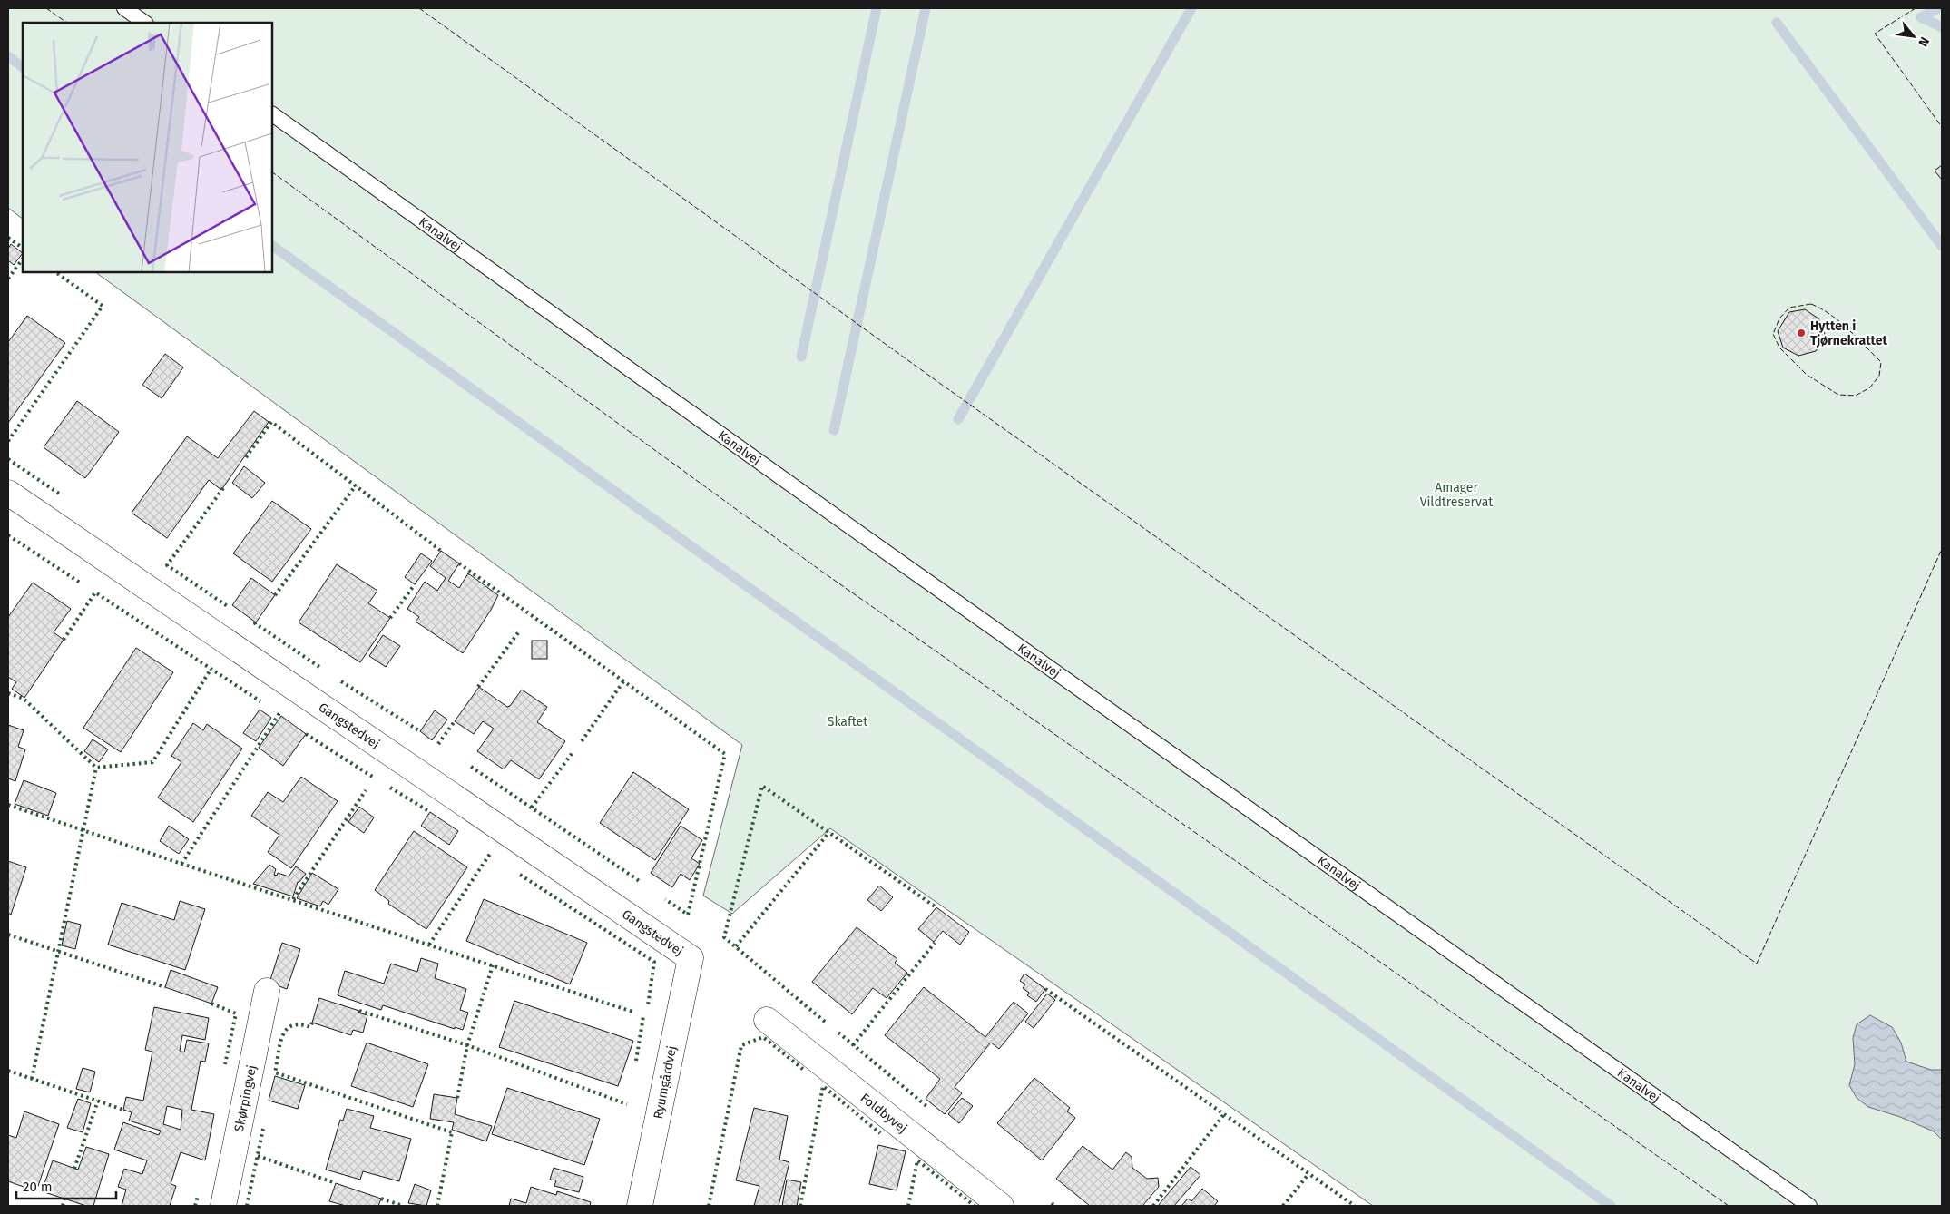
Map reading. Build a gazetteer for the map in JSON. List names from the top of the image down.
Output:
{
  "streets": {
    "street": [
      "Gangstedvej",
      "Ryumgårdvej",
      "Skørpingvej",
      "Foldbyvej"
    ],
    "lane": ["Kanalvej"]
  },
  "crossings": [
    ["Gangstedvej", "Ryumgårdvej"]
  ],
  "parks": ["Amager Vildtreservat", "Skaftet"],
  "places": ["Hytten i Tjørnekrattet"],
  "scale_bar": "20 m",
  "north": "bottom right"
}
